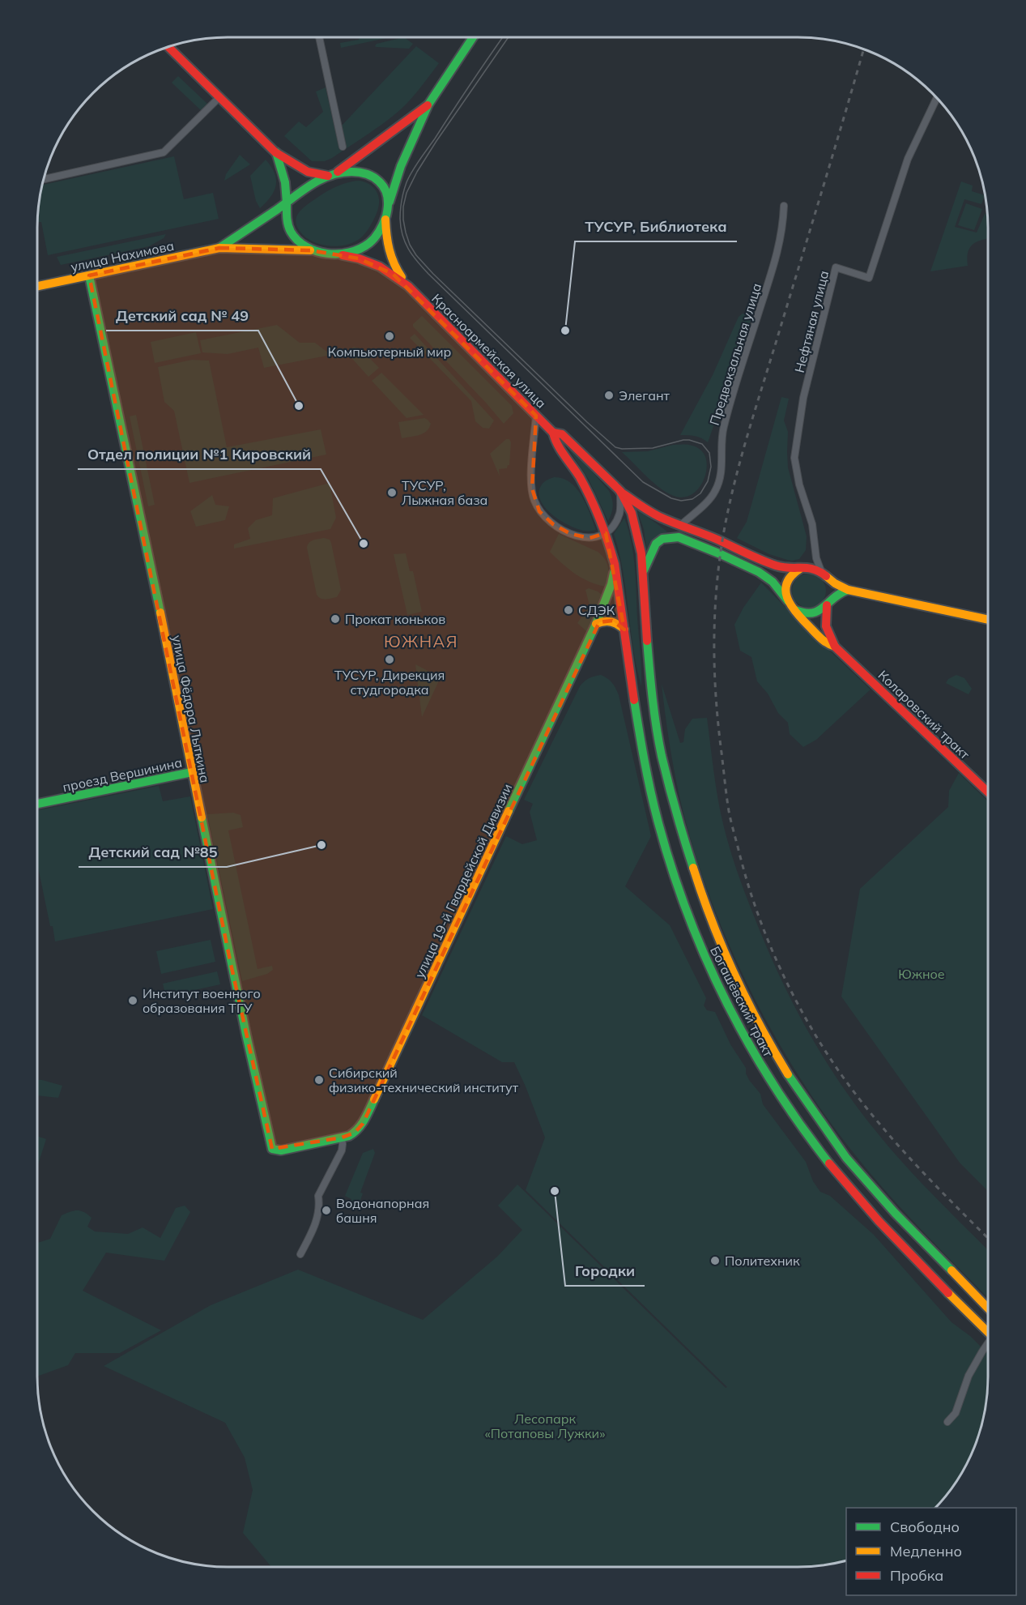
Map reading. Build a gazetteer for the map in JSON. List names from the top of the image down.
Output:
{
  "streets": {
    "main road": [
      "улица Нахимова",
      "Красноармейская улица",
      "улица Фёдора Лыткина",
      "Коларовский тракт",
      "проезд Вершинина",
      "улица 19-й Гвардейской Дивизии",
      "Богашёвский тракт"
    ],
    "street": ["Нефтяная улица", "Предвокзальная улица"]
  },
  "crossings": [
    ["улица Нахимова", "Красноармейская улица"],
    ["улица Нахимова", "улица Фёдора Лыткина"],
    ["Нефтяная улица", "Коларовский тракт"],
    ["Красноармейская улица", "Богашёвский тракт"],
    ["улица Фёдора Лыткина", "проезд Вершинина"],
    ["улица Фёдора Лыткина", "улица 19-й Гвардейской Дивизии"],
    ["Коларовский тракт", "Богашёвский тракт"],
    ["улица 19-й Гвардейской Дивизии", "Богашёвский тракт"]
  ],
  "districts": ["ЮЖНАЯ"],
  "parks": ["Южное", "Лесопарк «Потаповы Лужки»"],
  "places": [
    "ТУСУР, Библиотека",
    "Компьютерный мир",
    "Элегант",
    "Детский сад № 49",
    "ТУСУР, Лыжная база",
    "Отдел полиции №1 Кировский",
    "СДЭК",
    "Прокат коньков",
    "ТУСУР, Дирекция студгородка",
    "Детский сад №85",
    "Институт военного образования ТГУ",
    "Сибирский физико-технический институт",
    "Городки",
    "Водонапорная башня",
    "Политехник"
  ],
  "legend": ["Свободно", "Медленно", "Пробка"]
}
